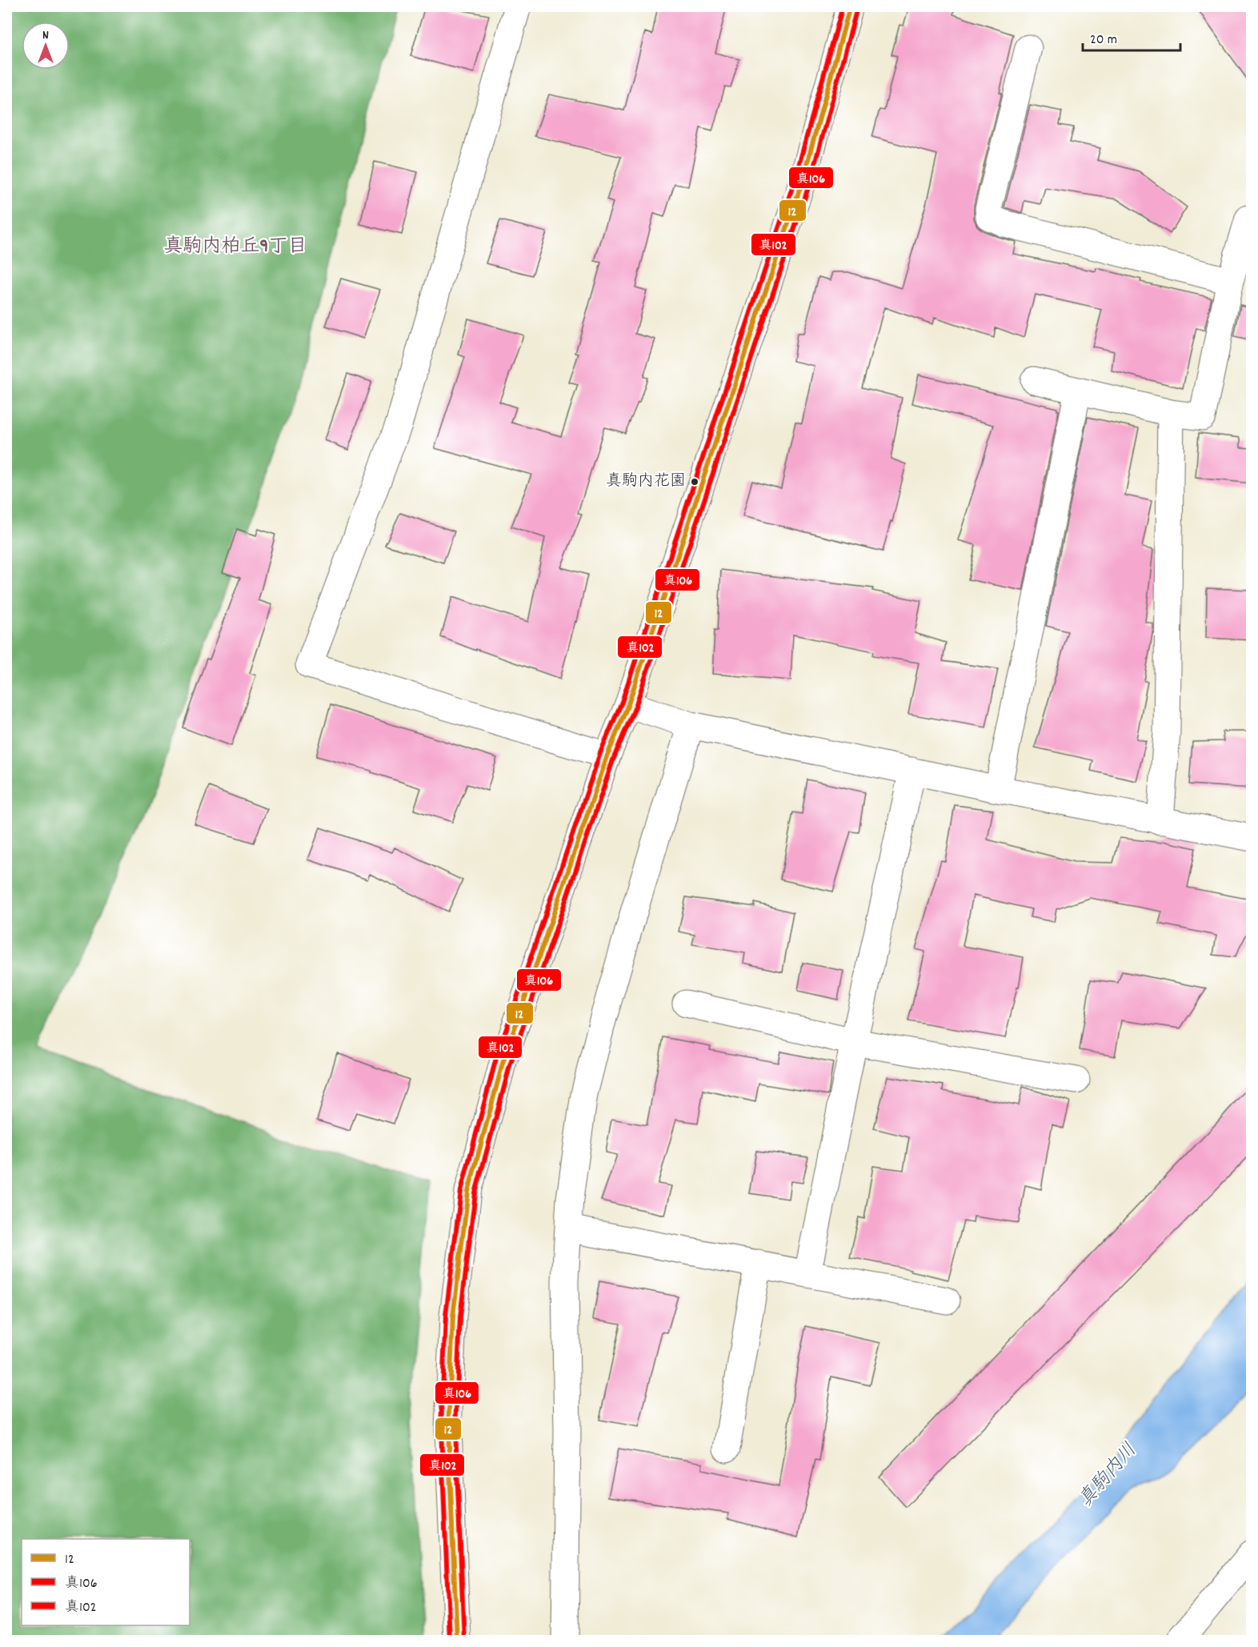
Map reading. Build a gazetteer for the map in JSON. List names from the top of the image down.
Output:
{
  "districts": ["真駒内柏丘9丁目"],
  "water": ["真駒内川"],
  "places": ["真駒内花園"],
  "lines": ["transit line 12", "transit line 真102", "transit line 真106"],
  "legend": ["12", "真106", "真102"],
  "scale_bar": "20 m",
  "north": "top"
}
